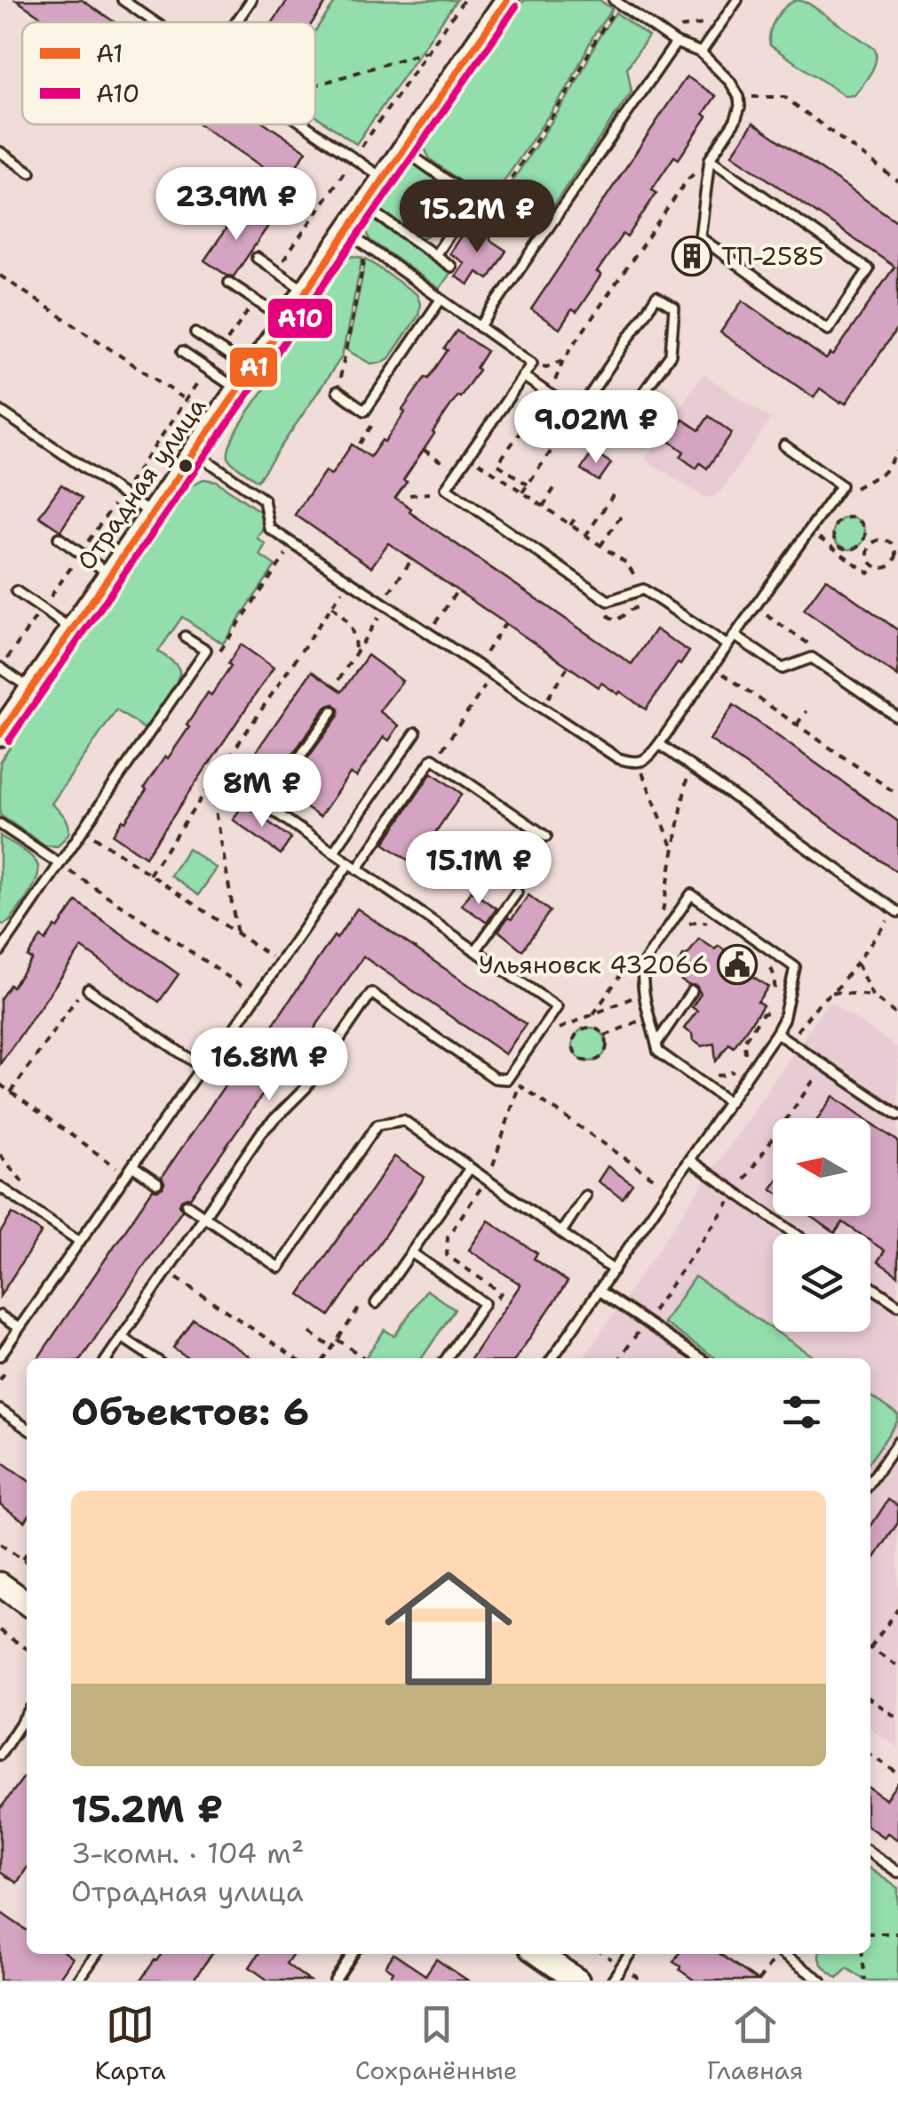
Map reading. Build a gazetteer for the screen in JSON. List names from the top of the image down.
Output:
{
  "streets": {
    "street": ["Отрадная улица"]
  },
  "places": {
    "building": ["ТП-2585"],
    "public building": ["Ульяновск 432066"]
  },
  "lines": ["transit line А1", "transit line А10"],
  "legend": ["А1", "А10"],
  "north": "left",
  "page": {
    "price": [
      "23.9M ₽",
      "15.2M ₽",
      "9.02M ₽",
      "8M ₽",
      "15.1M ₽",
      "16.8M ₽"
    ],
    "heading": "Объектов: 6",
    "list": [
      {
        "name": "15.2M ₽",
        "note": "3-комн. · 104 m² · Отрадная улица"
      }
    ],
    "tabs": ["Карта", "Сохранённые", "Главная"]
  }
}
